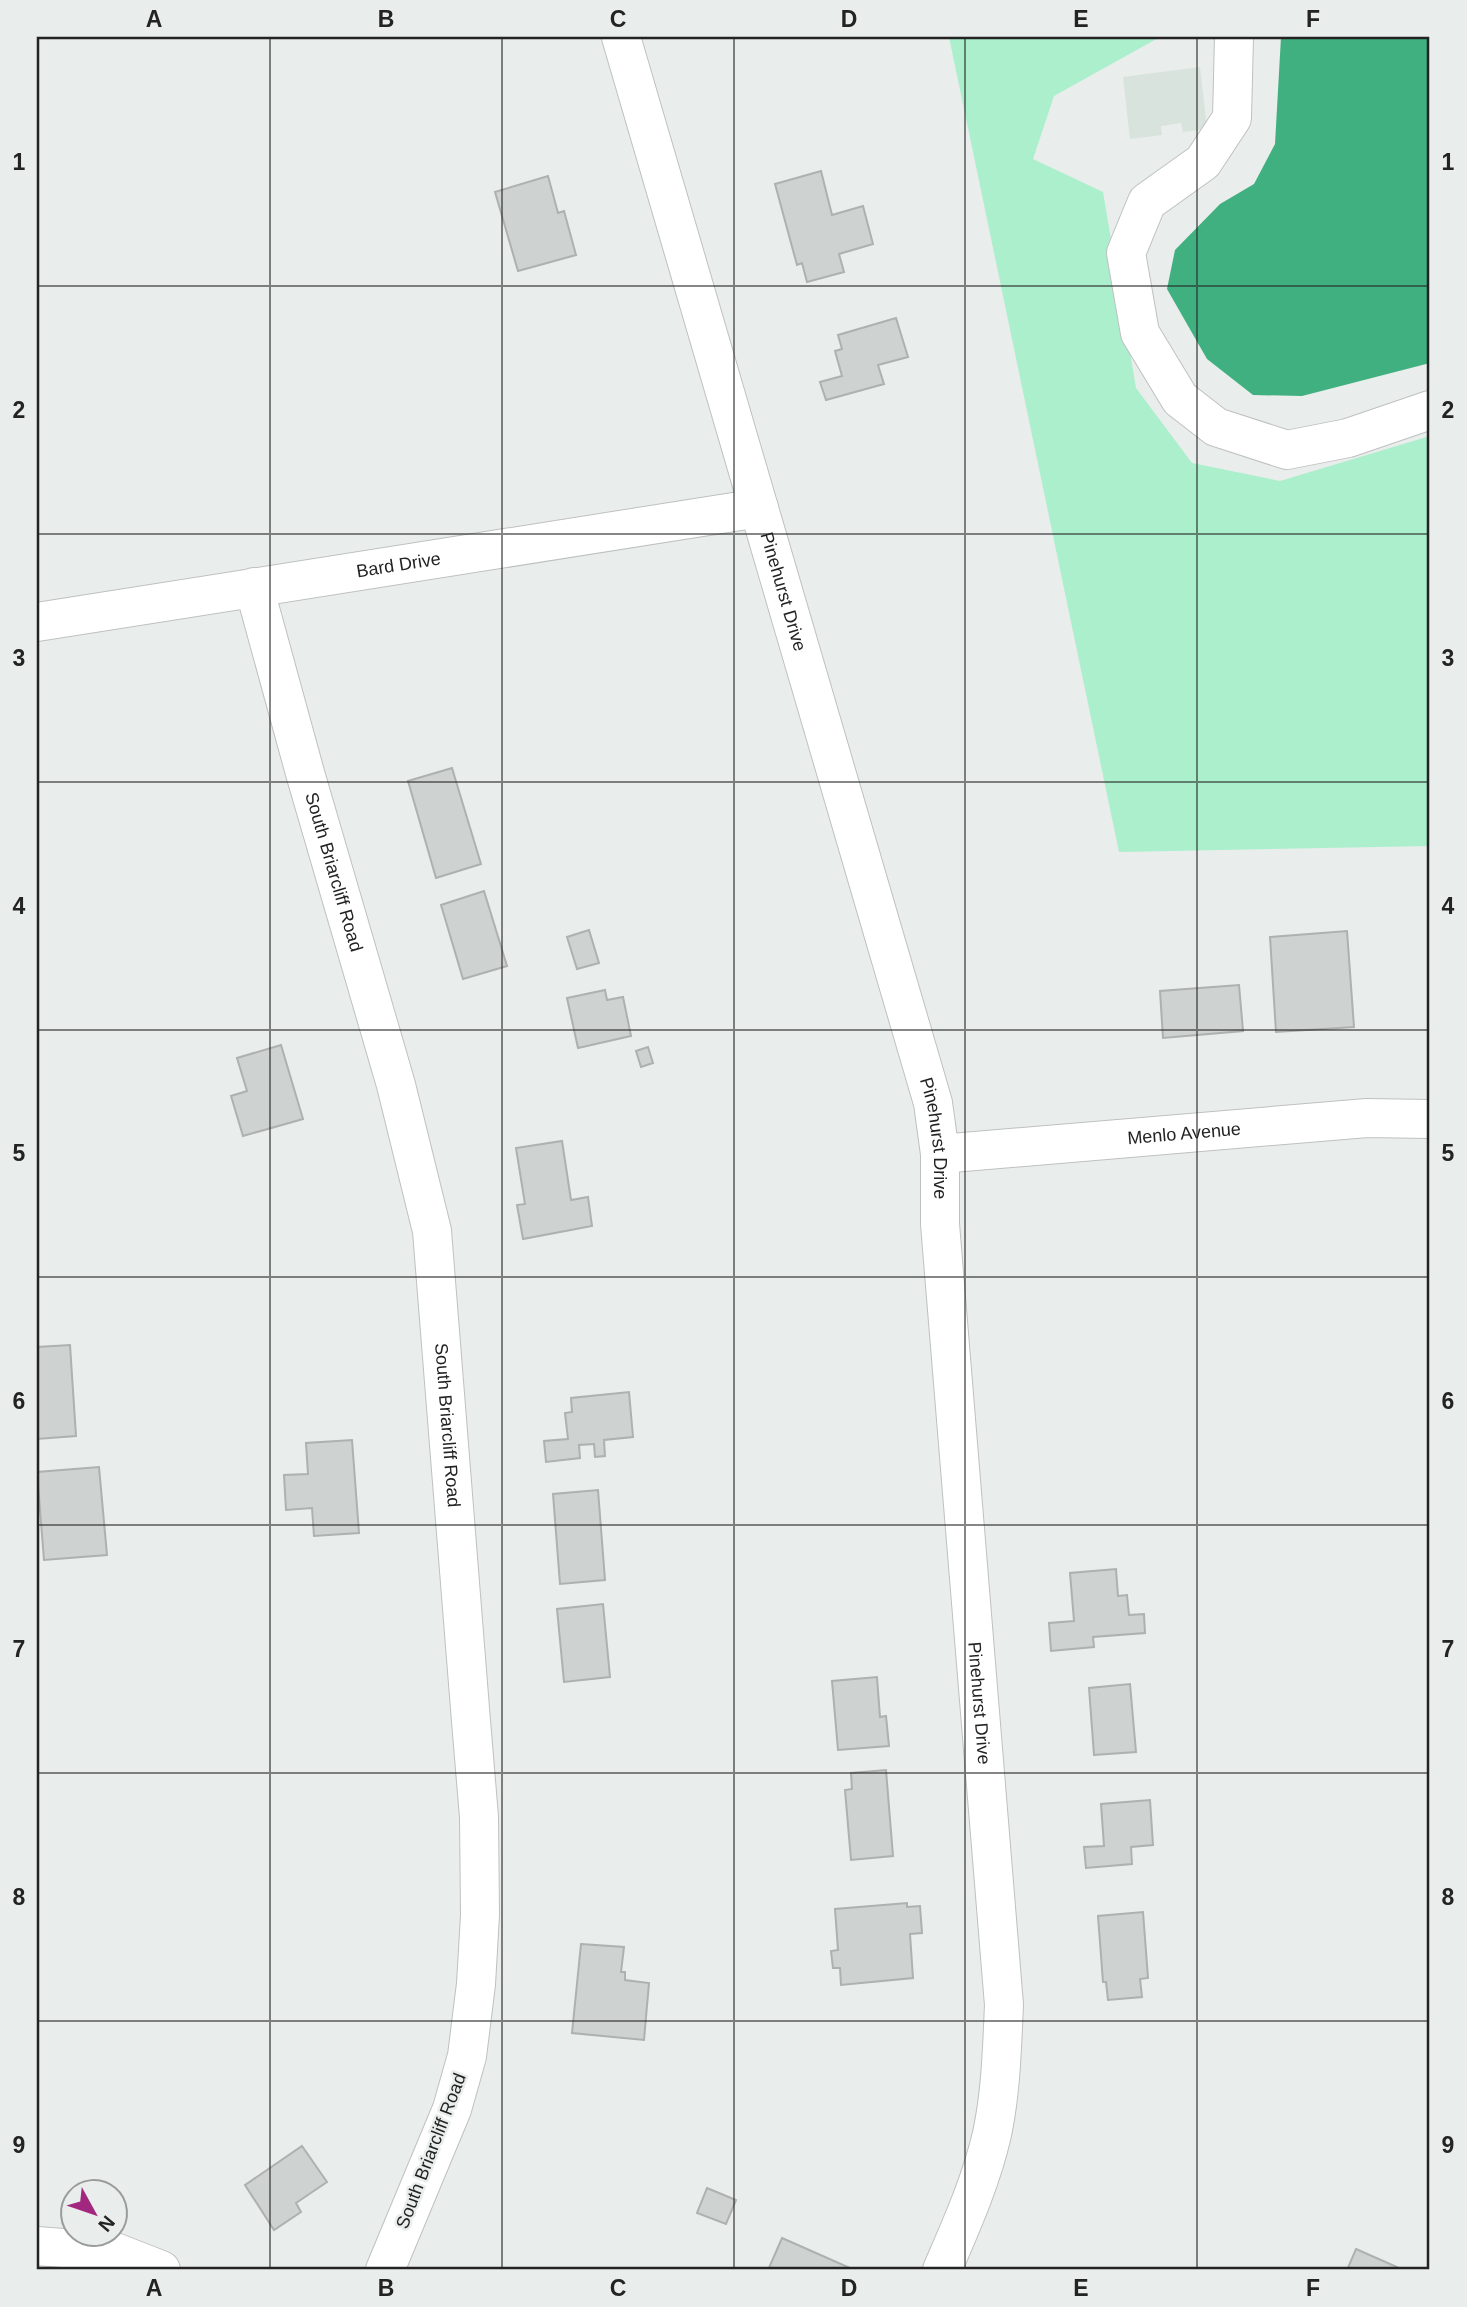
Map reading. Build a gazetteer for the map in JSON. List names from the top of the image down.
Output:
{
  "streets": {
    "street": [
      "Bard Drive",
      "Pinehurst Drive",
      "South Briarcliff Road",
      "Menlo Avenue"
    ]
  },
  "crossings": [
    ["Bard Drive", "Pinehurst Drive"],
    ["Bard Drive", "South Briarcliff Road"],
    ["Pinehurst Drive", "Menlo Avenue"]
  ],
  "north": "bottom right",
  "grid": {
    "columns": [
      "A",
      "B",
      "C",
      "D",
      "E",
      "F"
    ],
    "rows": [
      "1",
      "2",
      "3",
      "4",
      "5",
      "6",
      "7",
      "8",
      "9"
    ]
  }
}
